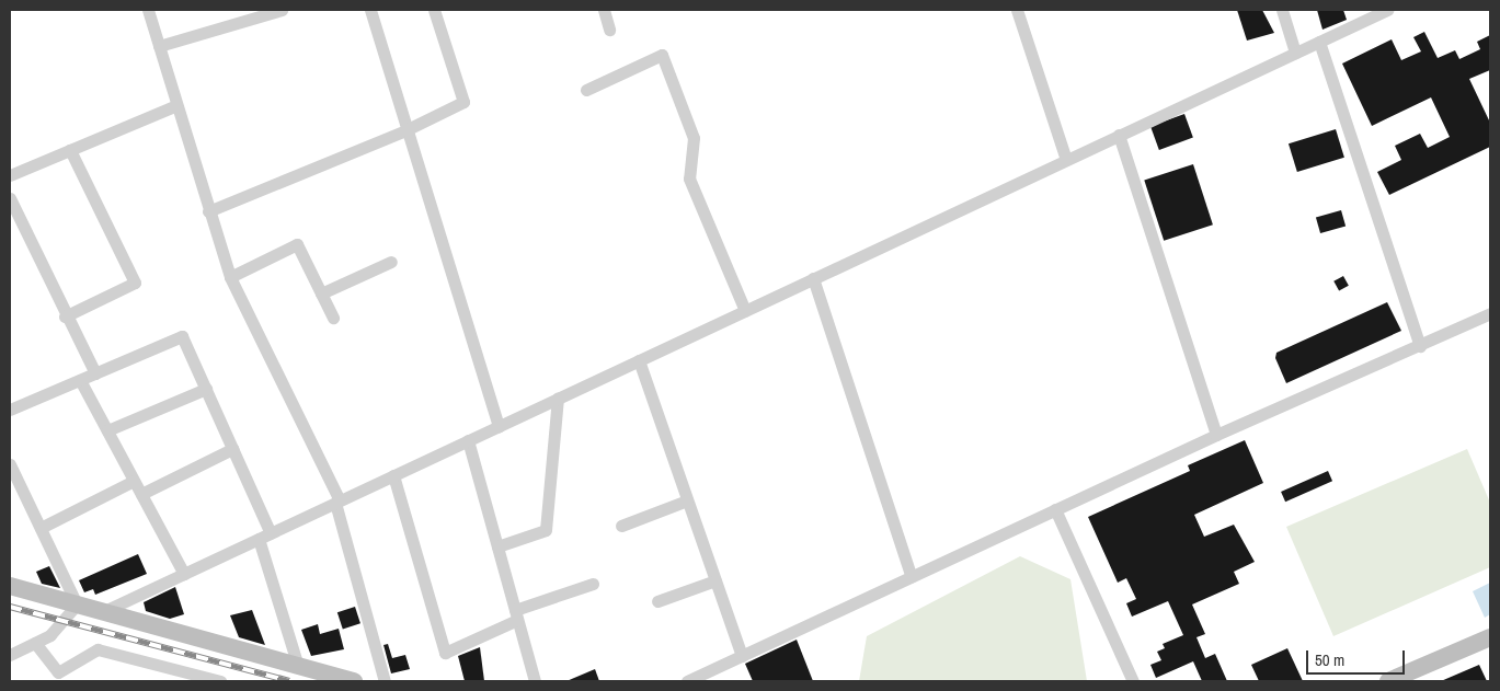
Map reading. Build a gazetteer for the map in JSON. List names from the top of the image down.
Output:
{
  "scale_bar": "50 m"
}
